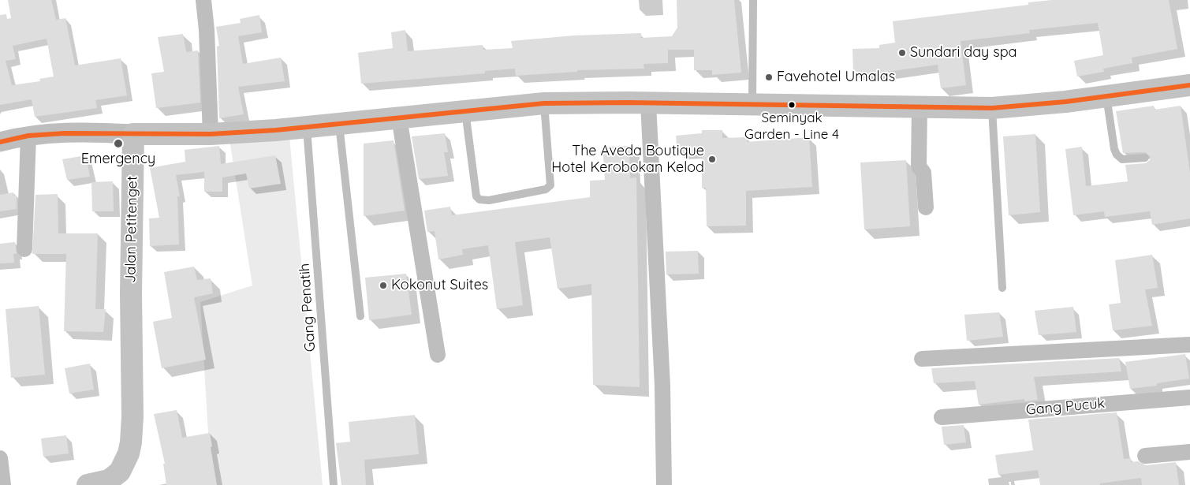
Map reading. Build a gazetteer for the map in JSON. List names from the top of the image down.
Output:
{
  "streets": {
    "main road": ["Jalan Petitenget"],
    "street": ["Gang Pucuk"],
    "lane": ["Gang Penatih"]
  },
  "places": [
    "Sundari day spa",
    "Favehotel Umalas",
    "Seminyak Garden - Line 4",
    "Emergency",
    "The Aveda Boutique Hotel Kerobokan Kelod",
    "Kokonut Suites"
  ]
}
